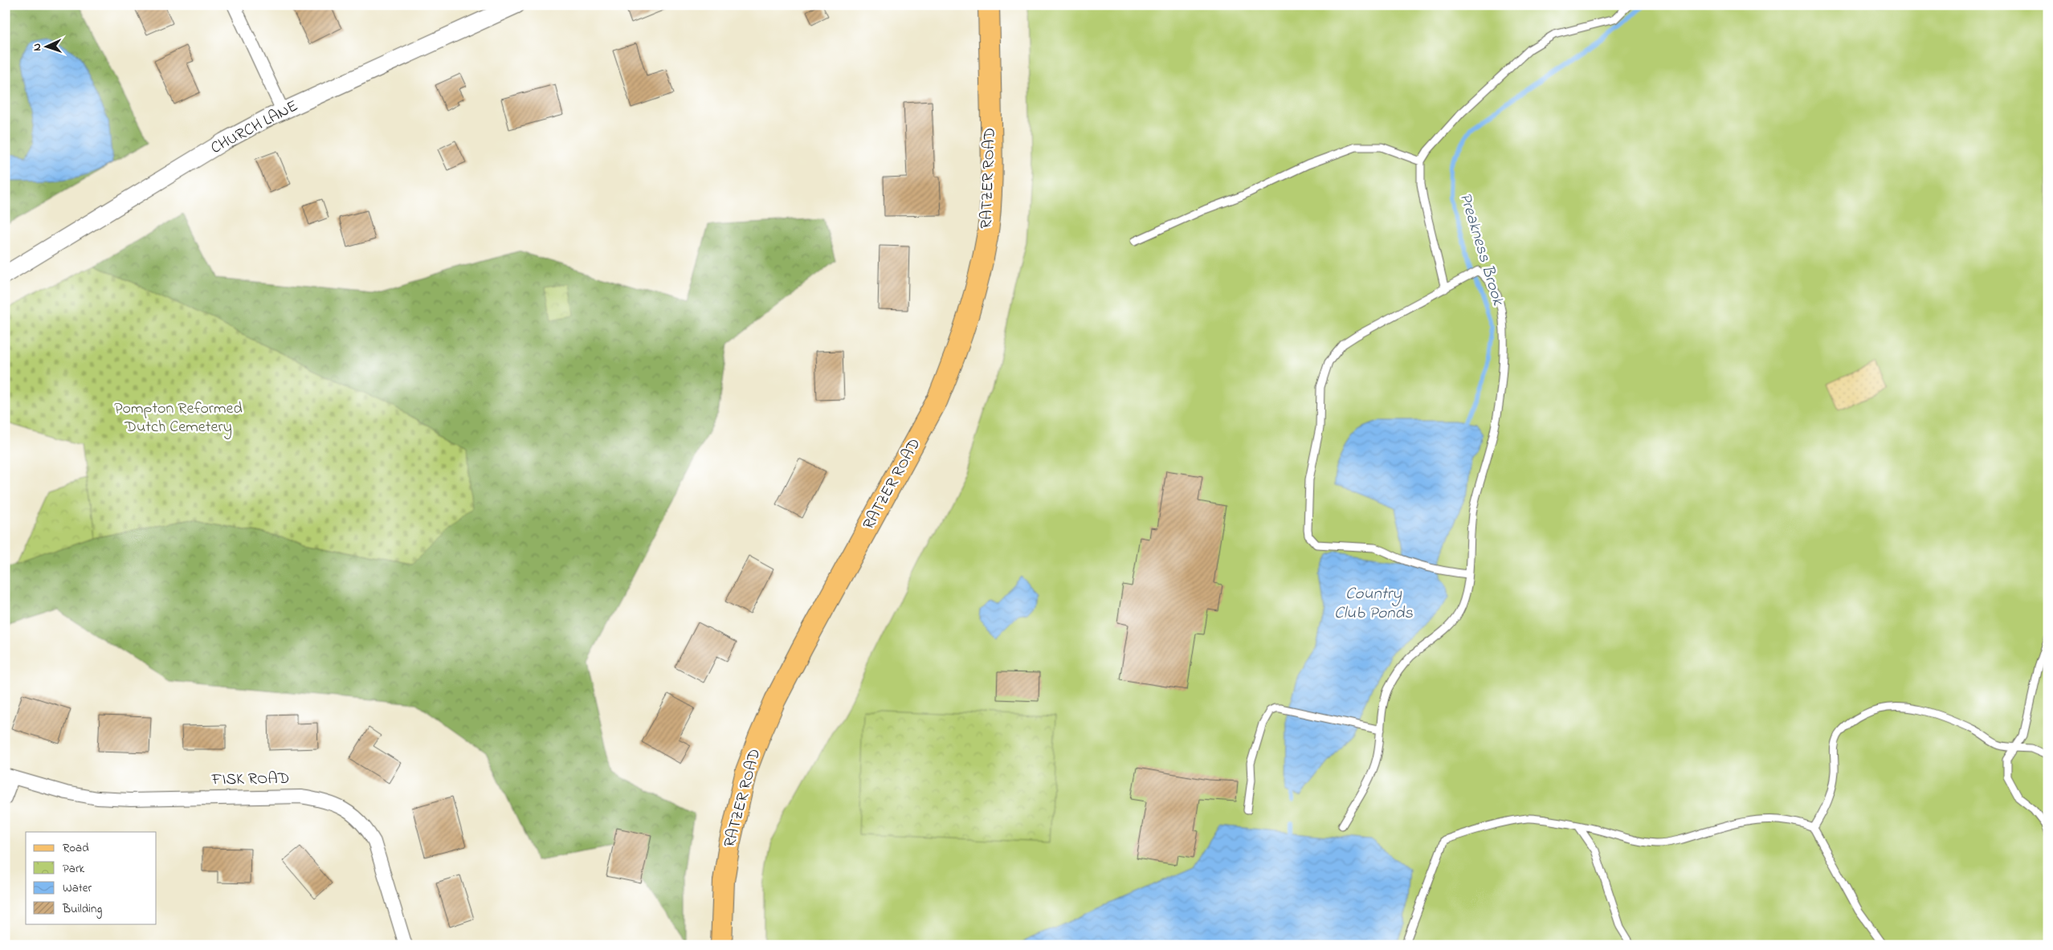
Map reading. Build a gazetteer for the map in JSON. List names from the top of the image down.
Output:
{
  "streets": {
    "main road": ["RATZER ROAD"],
    "street": ["CHURCH LANE", "FISK ROAD"]
  },
  "water": ["Preakness Brook", "Country Club Ponds"],
  "parks": ["Pompton Reformed Dutch Cemetery"],
  "legend": [
    "Road",
    "Park",
    "Water",
    "Building"
  ],
  "north": "left"
}
